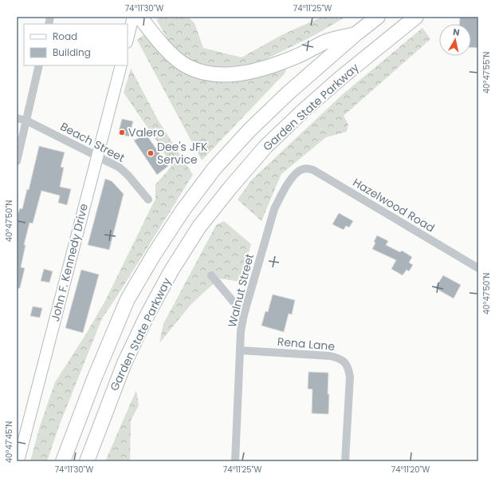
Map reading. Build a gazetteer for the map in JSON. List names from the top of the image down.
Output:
{
  "streets": {
    "highway": ["Garden State Parkway"],
    "main road": ["John F. Kennedy Drive"],
    "street": [
      "Beach Street",
      "Hazelwood Road",
      "Walnut Street",
      "Rena Lane"
    ]
  },
  "crossings": [
    ["Beach Street", "John F. Kennedy Drive"],
    ["Hazelwood Road", "Walnut Street"],
    ["Walnut Street", "Rena Lane"]
  ],
  "places": ["Valero", "Dee's JFK Service"],
  "legend": ["Road", "Building"],
  "north": "top",
  "coordinates": [
    "74°11'30\"W",
    "74°11'25\"W",
    "40°47'55\"N",
    "40°47'50\"N",
    "40°47'45\"N",
    "74°11'20\"W"
  ]
}
